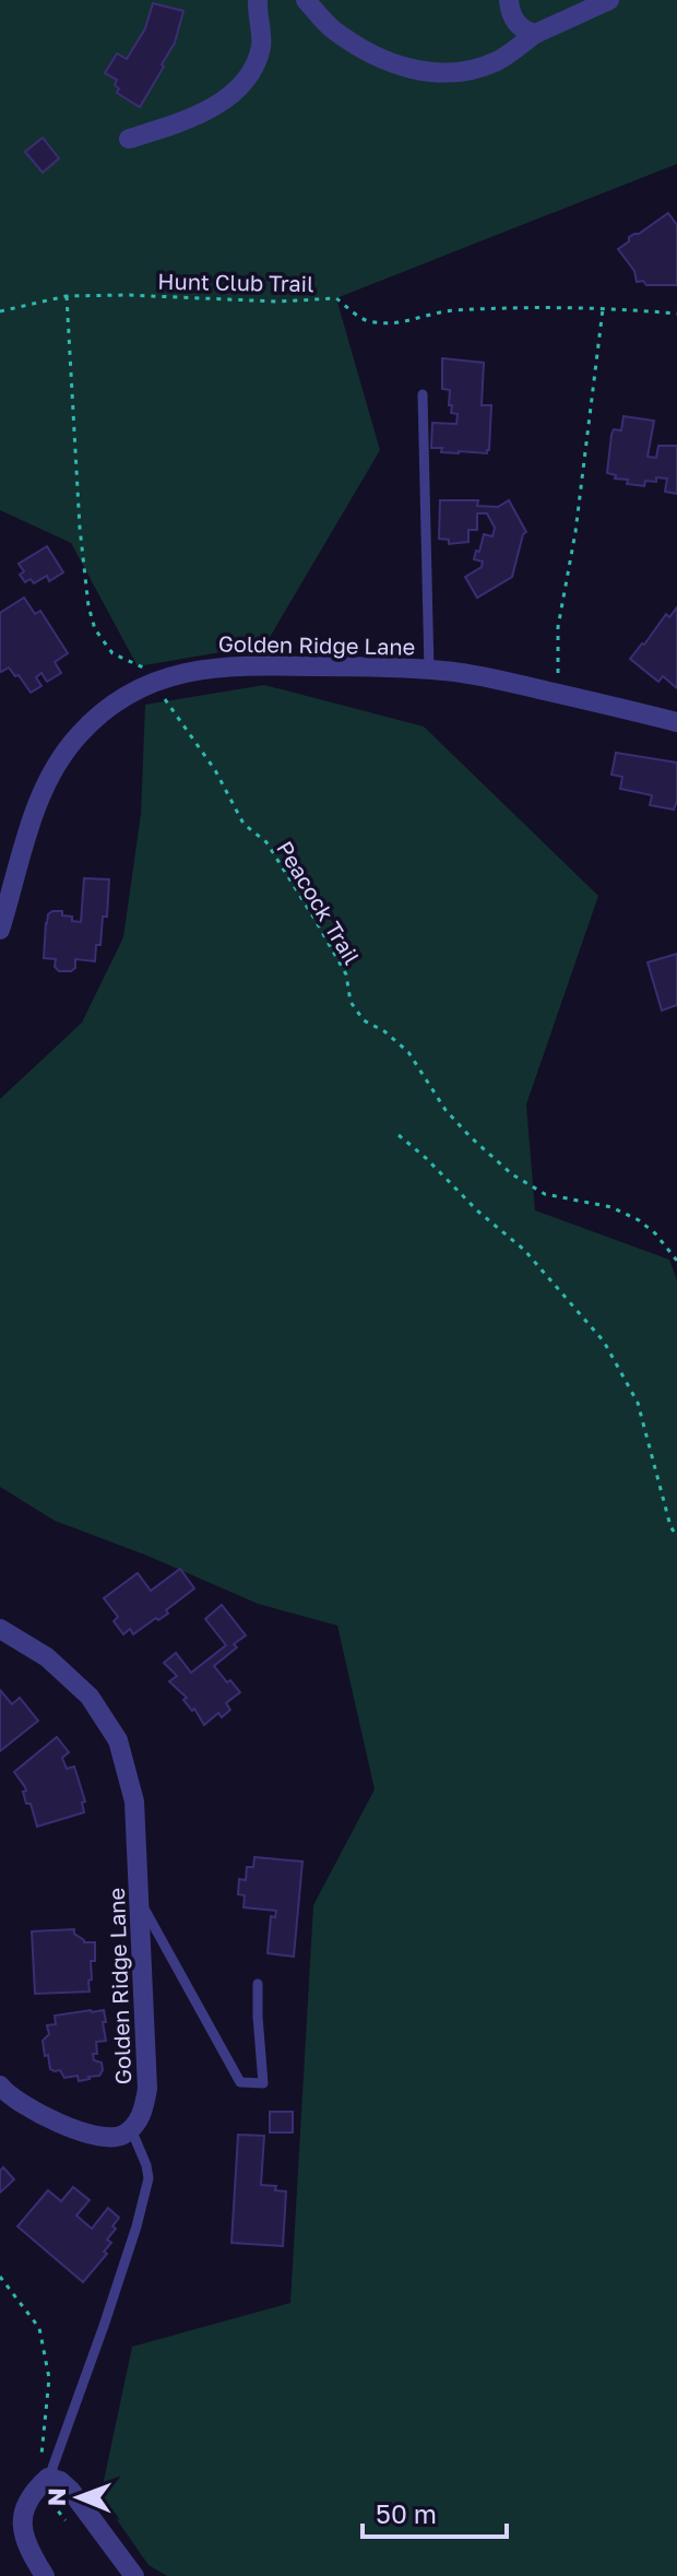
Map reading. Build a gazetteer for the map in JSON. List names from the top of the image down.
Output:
{
  "streets": {
    "street": ["Golden Ridge Lane"],
    "path": ["Hunt Club Trail", "Peacock Trail"]
  },
  "crossings": [
    ["Hunt Club Trail", "Peacock Trail"],
    ["Golden Ridge Lane", "Peacock Trail"]
  ],
  "scale_bar": "50 m",
  "north": "left"
}
